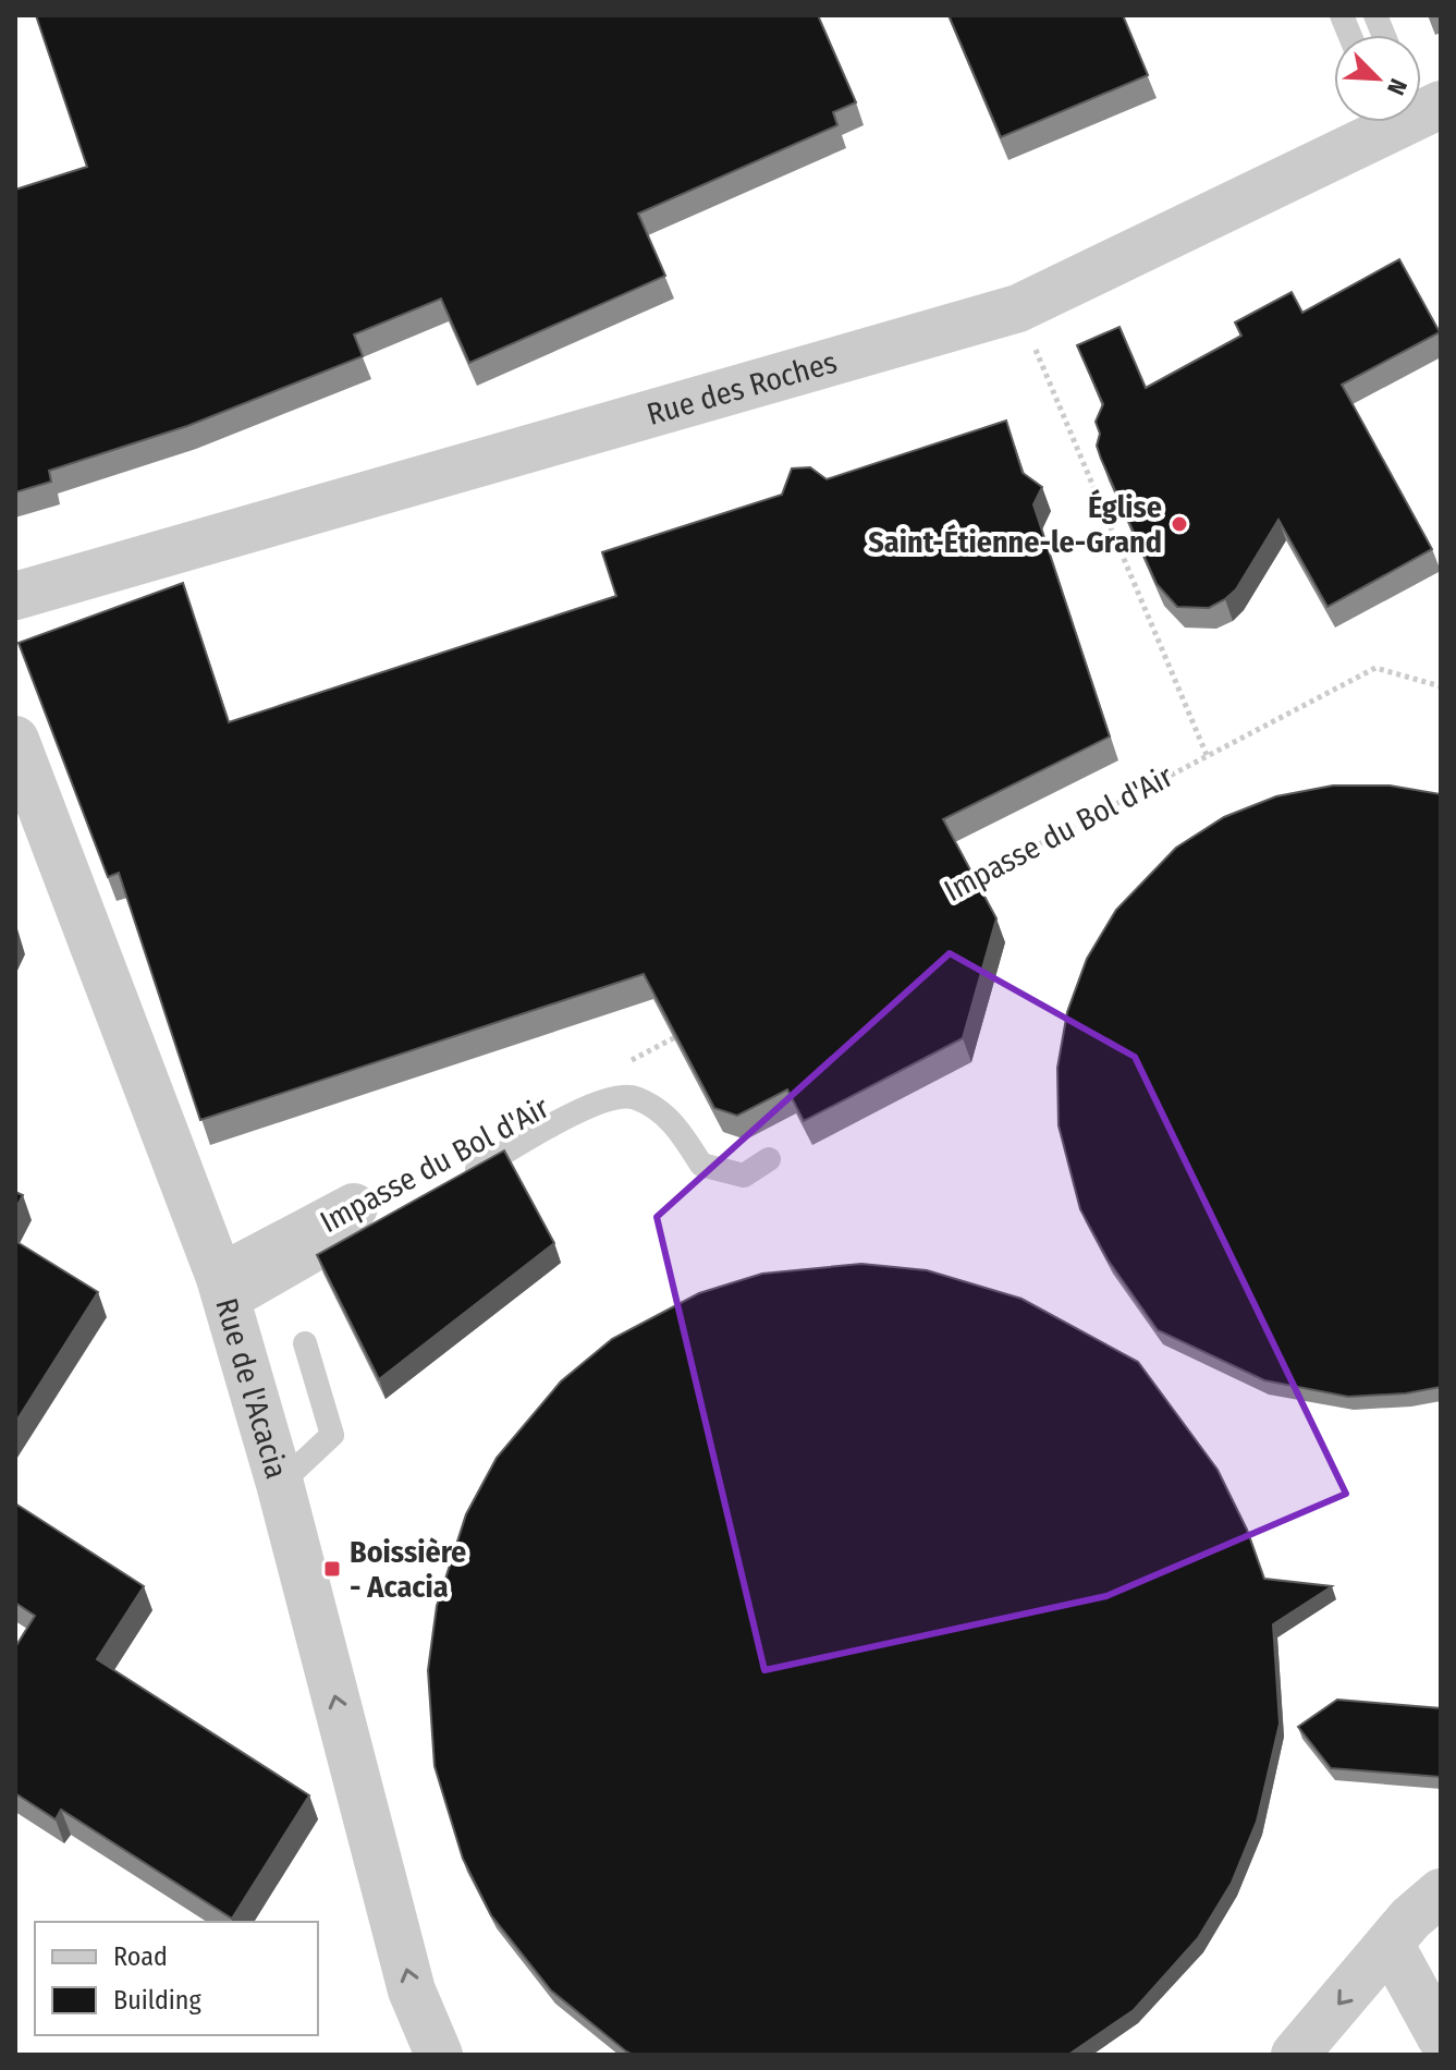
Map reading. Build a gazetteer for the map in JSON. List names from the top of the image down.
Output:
{
  "streets": {
    "street": ["Rue des Roches", "Impasse du Bol d'Air", "Rue de l'Acacia"]
  },
  "crossings": [
    ["Impasse du Bol d'Air", "Rue de l'Acacia"]
  ],
  "one_way": ["Rue de l'Acacia"],
  "places": {
    "other": ["Église Saint-Étienne-le-Grand"],
    "transit": ["Boissière - Acacia"]
  },
  "legend": ["Road", "Building"],
  "north": "bottom right"
}
